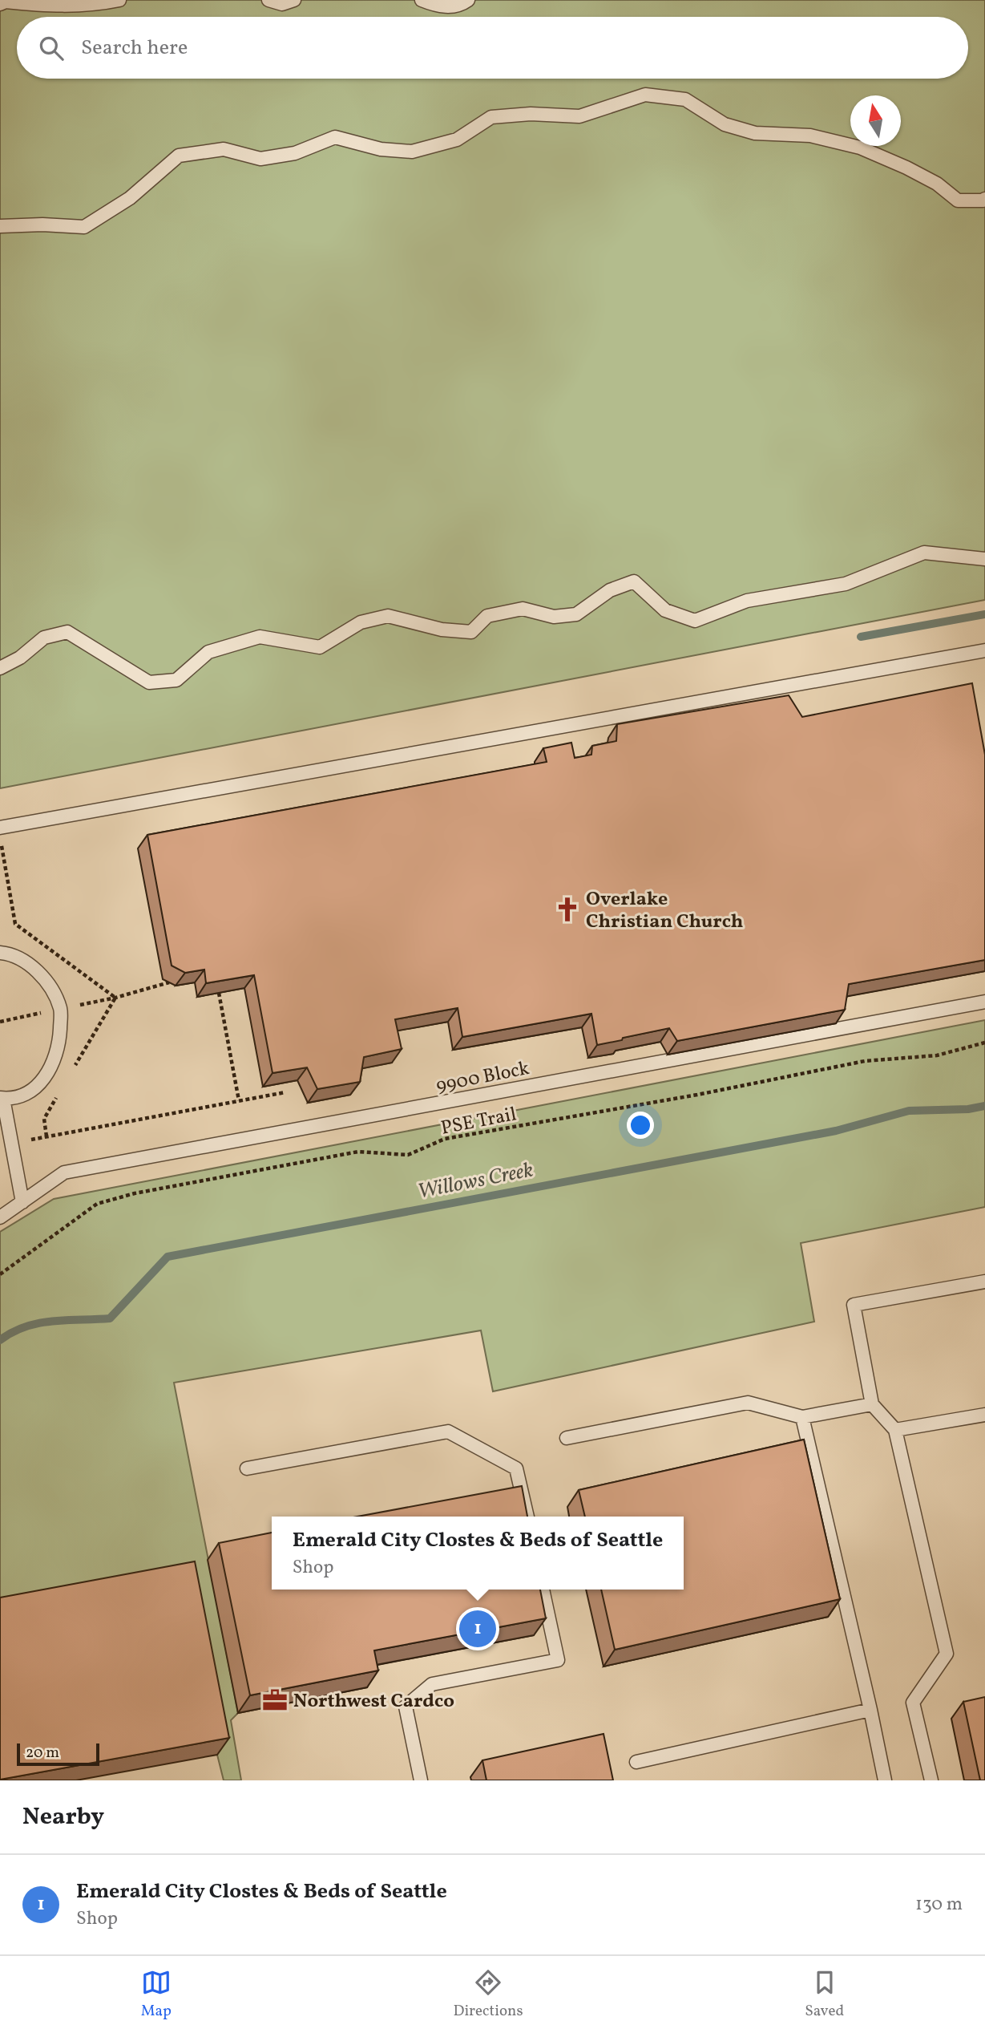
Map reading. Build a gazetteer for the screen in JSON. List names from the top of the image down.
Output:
{
  "streets": {
    "lane": ["9900 Block"],
    "path": ["PSE Trail"]
  },
  "water": ["Willows Creek"],
  "places": {
    "church": ["Overlake Christian Church"],
    "office": ["Northwest Cardco"]
  },
  "scale_bar": "20 m",
  "north": "top",
  "page": {
    "search": "Search here",
    "popup": ["Emerald City Clostes & Beds of Seattle", "Shop"],
    "pins": "1",
    "scale": "20 m",
    "heading": "Nearby",
    "list": [
      {
        "mark": "1",
        "name": "Emerald City Clostes & Beds of Seattle",
        "note": "Shop",
        "value": "130 m"
      }
    ],
    "nav": ["Map", "Directions", "Saved"]
  }
}
